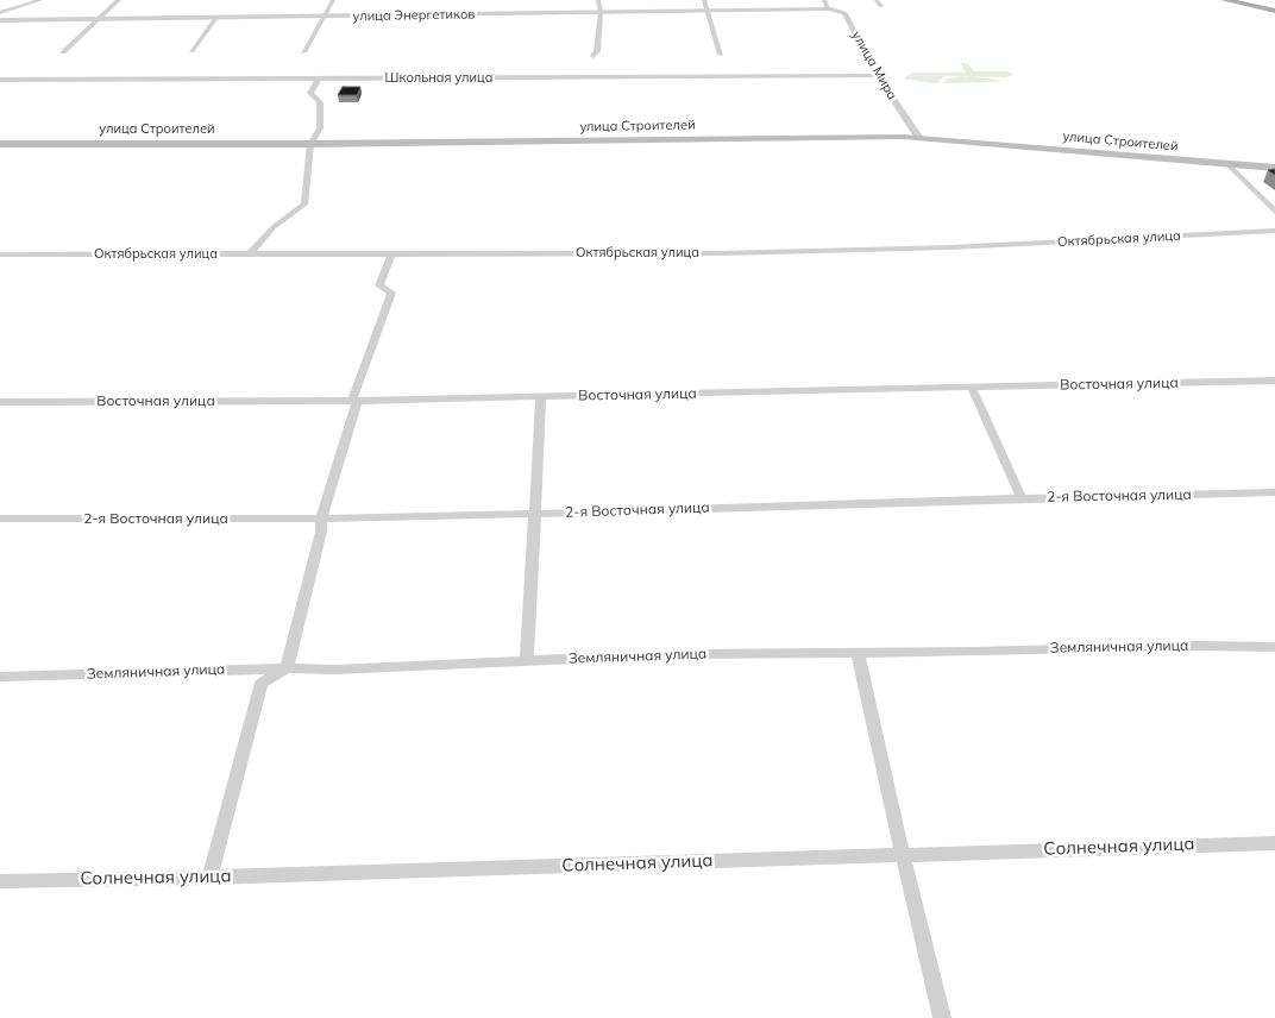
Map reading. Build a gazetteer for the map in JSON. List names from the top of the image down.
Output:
{
  "streets": {
    "main road": ["улица Строителей"],
    "street": [
      "улица Энергетиков",
      "улица Мира",
      "Школьная улица",
      "Октябрьская улица",
      "Восточная улица",
      "2-я Восточная улица",
      "Земляничная улица",
      "Солнечная улица"
    ]
  },
  "crossings": [
    ["улица Энергетиков", "улица Мира"],
    ["улица Мира", "Школьная улица"],
    ["улица Мира", "улица Строителей"]
  ]
}
